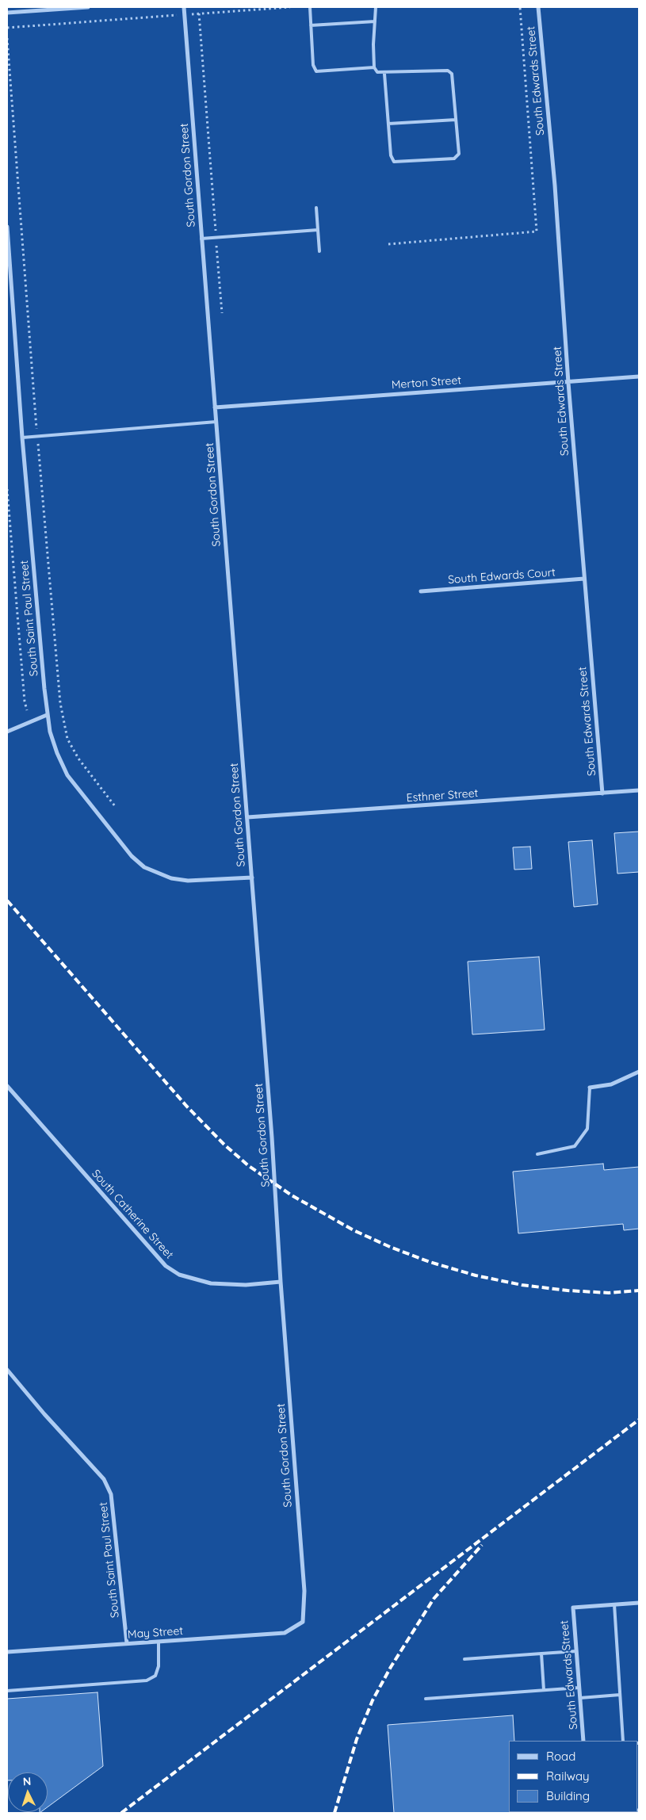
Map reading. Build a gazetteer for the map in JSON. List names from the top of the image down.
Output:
{
  "streets": {
    "street": [
      "South Edwards Street",
      "South Gordon Street",
      "Merton Street",
      "South Edwards Court",
      "South Saint Paul Street",
      "Esthner Street",
      "South Catherine Street",
      "May Street"
    ]
  },
  "crossings": [
    ["South Edwards Street", "Merton Street"],
    ["South Edwards Street", "South Edwards Court"],
    ["South Edwards Street", "Esthner Street"],
    ["South Gordon Street", "Merton Street"],
    ["South Gordon Street", "South Saint Paul Street"],
    ["South Gordon Street", "Esthner Street"],
    ["South Gordon Street", "South Catherine Street"],
    ["South Gordon Street", "May Street"],
    ["South Saint Paul Street", "May Street"]
  ],
  "legend": ["Road", "Railway", "Building"],
  "north": "top"
}
